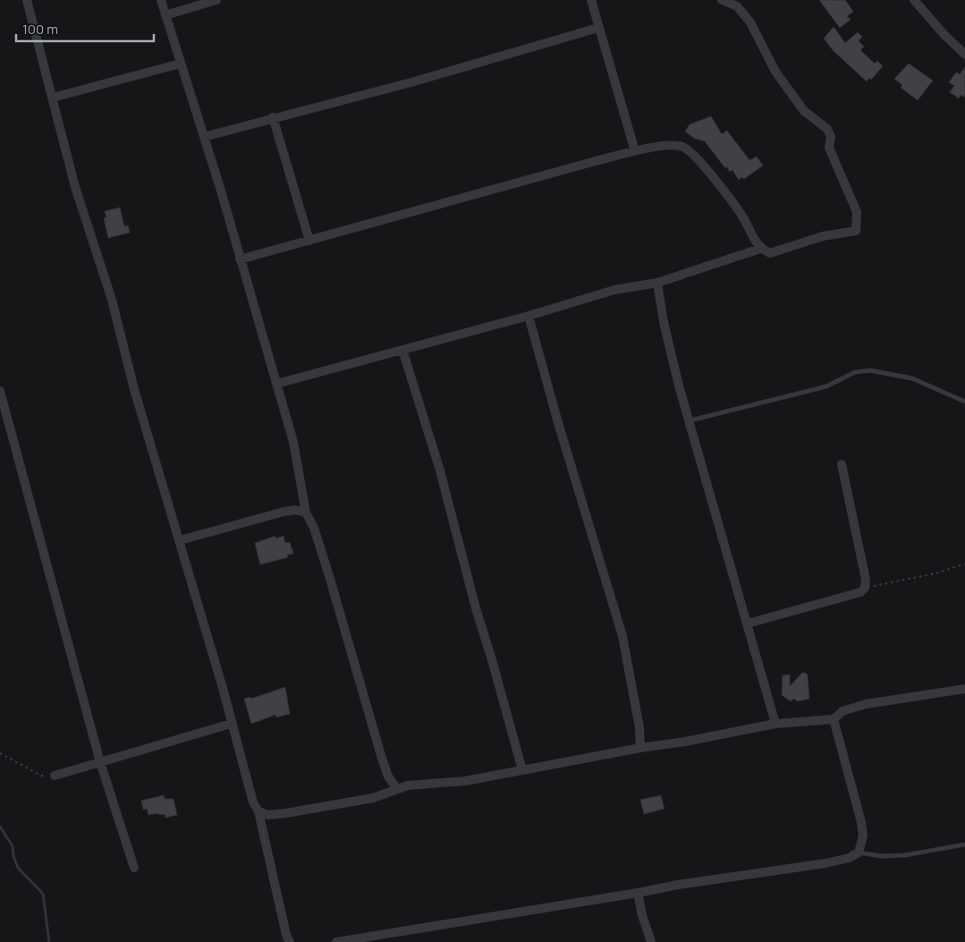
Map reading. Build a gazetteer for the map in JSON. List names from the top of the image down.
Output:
{
  "scale_bar": "100 m"
}
